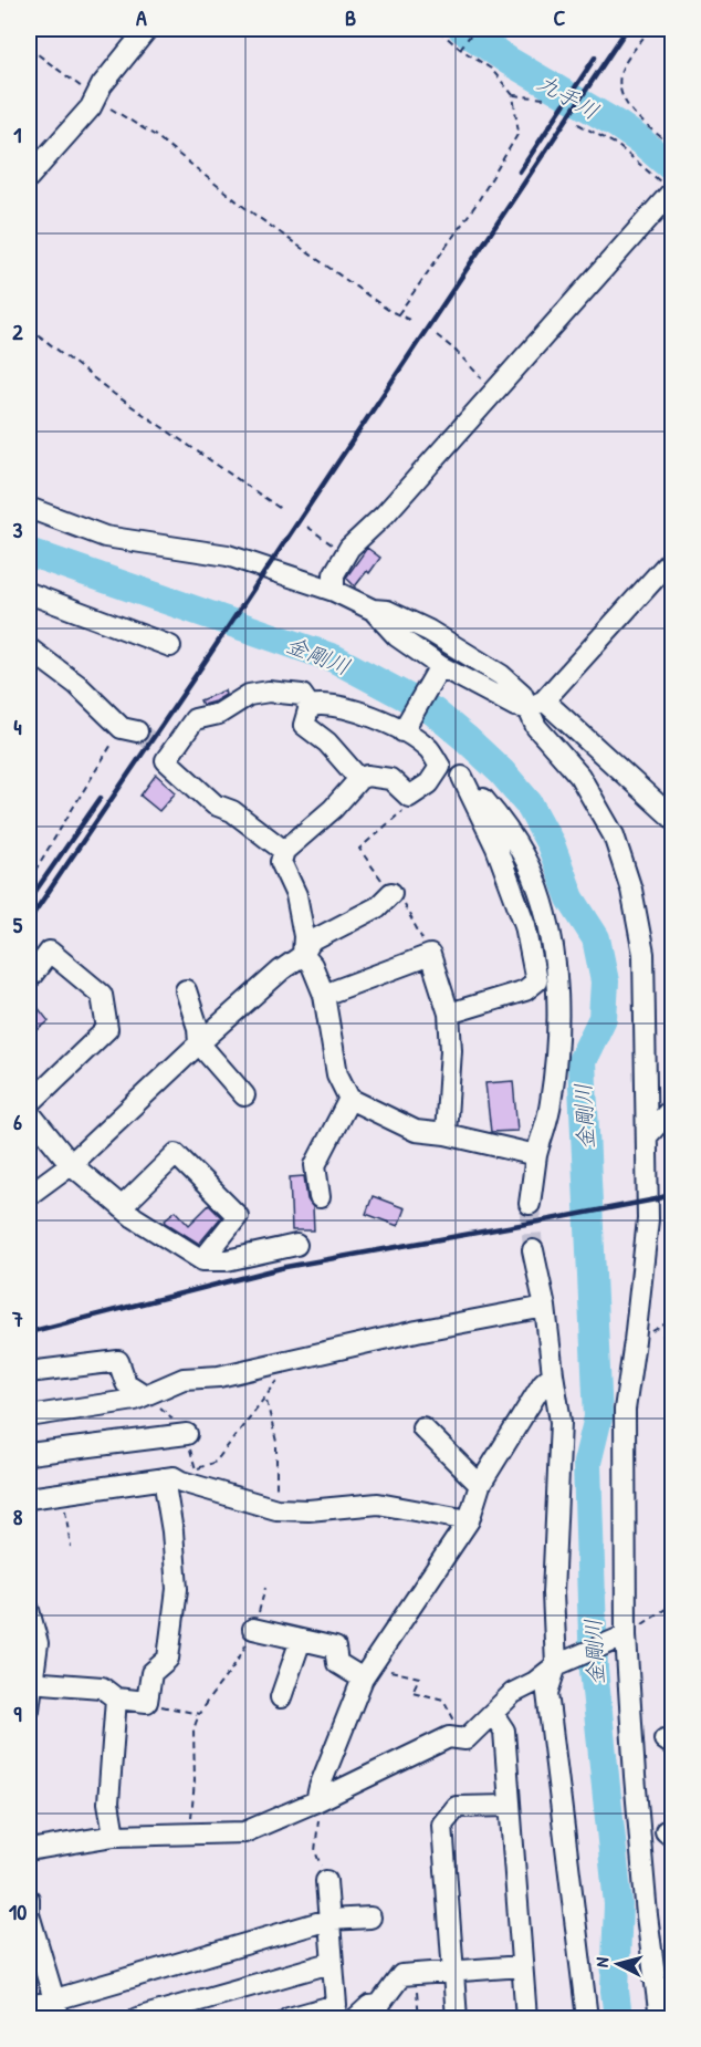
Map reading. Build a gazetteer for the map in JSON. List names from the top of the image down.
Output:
{
  "water": ["九手川", "金剛川"],
  "north": "left",
  "grid": {
    "columns": ["A", "B", "C"],
    "rows": [
      "1",
      "2",
      "3",
      "4",
      "5",
      "6",
      "7",
      "8",
      "9",
      "10"
    ]
  }
}
